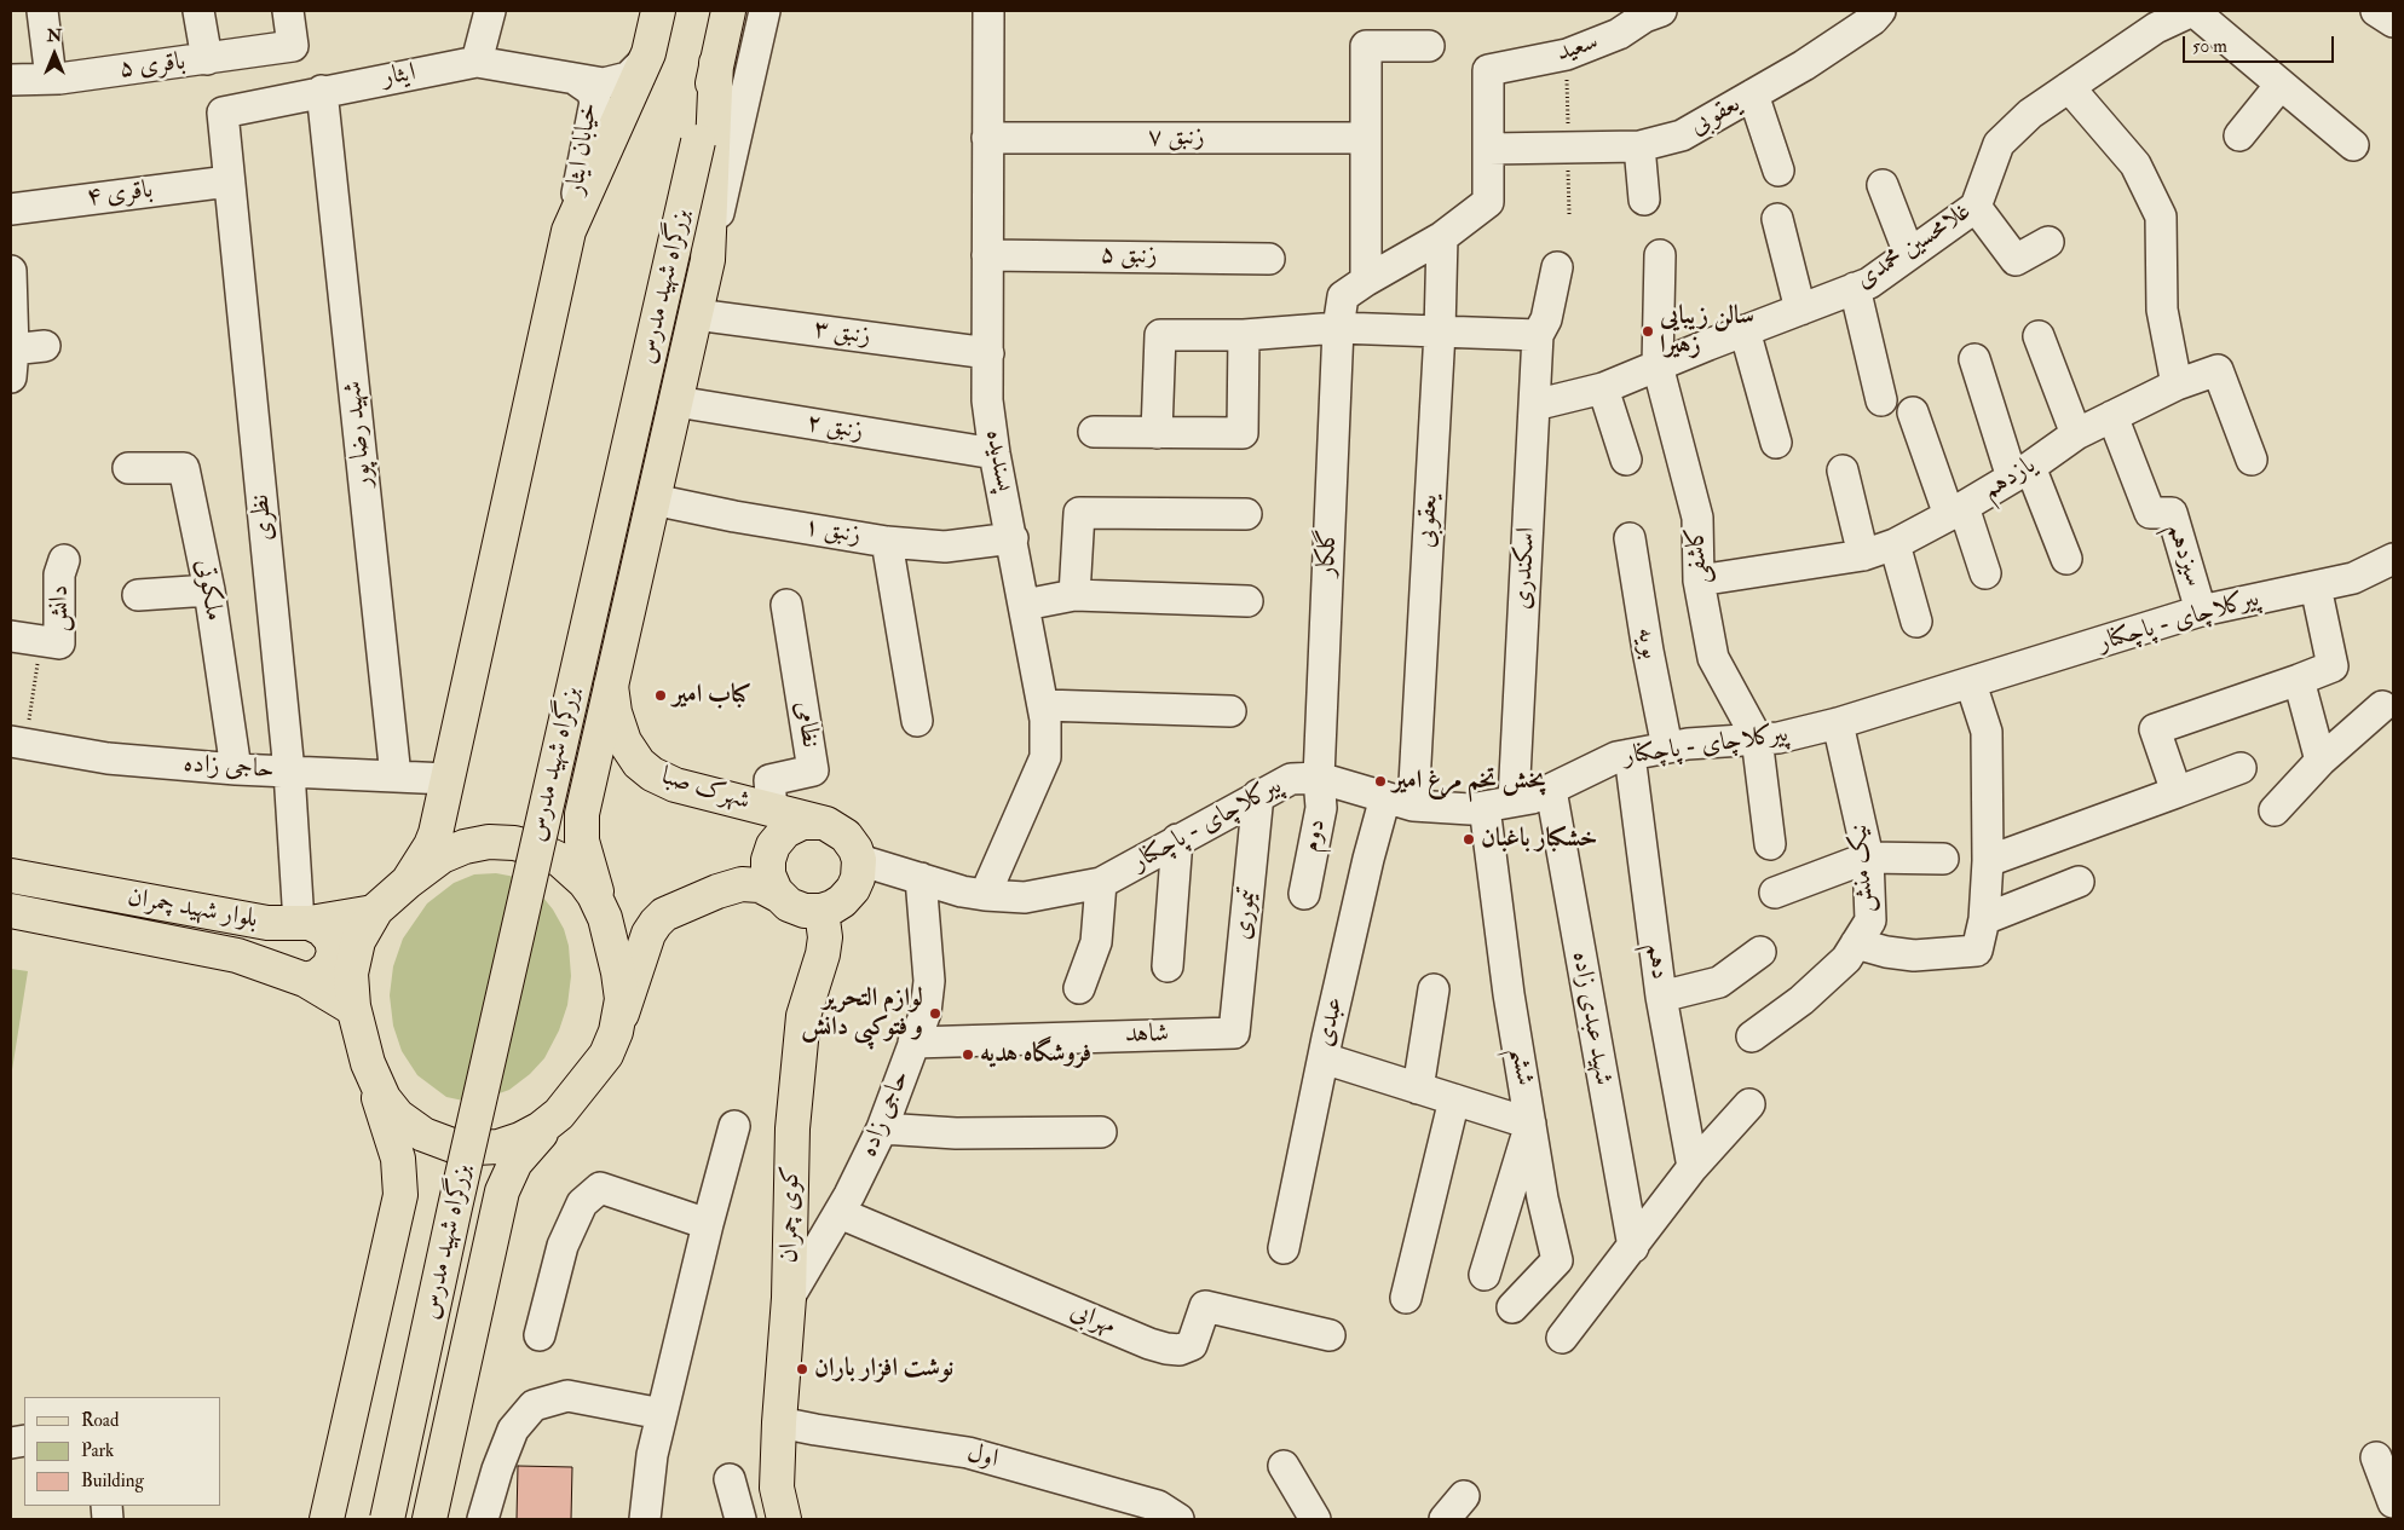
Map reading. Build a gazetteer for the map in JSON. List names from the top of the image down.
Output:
{
  "streets": {
    "main road": [
      "بزرگراه شهید مدرس",
      "شهرک صبا",
      "بلوار شهید چمران",
      "کوی چمران"
    ],
    "street": [
      "سعید",
      "باقری ۵",
      "ایثار",
      "یعقوبی",
      "زنبق ۷",
      "خیابان ایثار",
      "باقری ۴",
      "غلامحسین محمدی",
      "زنبق ۵",
      "زنبق ۳",
      "زنبق ۲",
      "شهید رضا پور",
      "پسندیده",
      "یازدهم",
      "نظری",
      "زنبق ۱",
      "گلکار",
      "کاشفی",
      "سیزدهم",
      "اسکندری",
      "ملکوتی",
      "دانش",
      "پیرکلاچای - پاچکنار",
      "بویه",
      "نظامی",
      "حاجی زاده",
      "دوم",
      "نیک منش",
      "تیموری",
      "دهم",
      "شهید عبدی زاده",
      "عبدی",
      "شاهد",
      "ششم",
      "مهرابی",
      "اول"
    ]
  },
  "crossings": [
    ["سعید", "یعقوبی"],
    ["سعید", "گلکار"],
    ["ایثار", "خیابان ایثار"],
    ["ایثار", "شهید رضا پور"],
    ["ایثار", "نظری"],
    ["یعقوبی", "گلکار"],
    ["یعقوبی", "پیرکلاچای - پاچکنار"],
    ["یعقوبی", "عبدی"],
    ["زنبق ۷", "پسندیده"],
    ["باقری ۴", "نظری"],
    ["غلامحسین محمدی", "کاشفی"],
    ["غلامحسین محمدی", "اسکندری"],
    ["زنبق ۵", "پسندیده"],
    ["بزرگراه شهید مدرس", "زنبق ۳"],
    ["بزرگراه شهید مدرس", "زنبق ۲"],
    ["بزرگراه شهید مدرس", "زنبق ۱"],
    ["بزرگراه شهید مدرس", "شهرک صبا"],
    ["زنبق ۳", "پسندیده"],
    ["زنبق ۲", "پسندیده"],
    ["شهید رضا پور", "حاجی زاده"],
    ["پسندیده", "زنبق ۱"],
    ["پسندیده", "پیرکلاچای - پاچکنار"],
    ["یازدهم", "کاشفی"],
    ["یازدهم", "سیزدهم"],
    ["نظری", "حاجی زاده"],
    ["نظری", "بلوار شهید چمران"],
    ["گلکار", "پیرکلاچای - پاچکنار"],
    ["گلکار", "دوم"],
    ["کاشفی", "پیرکلاچای - پاچکنار"],
    ["سیزدهم", "پیرکلاچای - پاچکنار"],
    ["اسکندری", "پیرکلاچای - پاچکنار"],
    ["ملکوتی", "حاجی زاده"],
    ["پیرکلاچای - پاچکنار", "بویه"],
    ["پیرکلاچای - پاچکنار", "حاجی زاده"],
    ["پیرکلاچای - پاچکنار", "شهرک صبا"],
    ["پیرکلاچای - پاچکنار", "دوم"],
    ["پیرکلاچای - پاچکنار", "نیک منش"],
    ["پیرکلاچای - پاچکنار", "تیموری"],
    ["پیرکلاچای - پاچکنار", "دهم"],
    ["پیرکلاچای - پاچکنار", "شهید عبدی زاده"],
    ["پیرکلاچای - پاچکنار", "عبدی"],
    ["پیرکلاچای - پاچکنار", "ششم"],
    ["پیرکلاچای - پاچکنار", "کوی چمران"],
    ["نظامی", "شهرک صبا"],
    ["حاجی زاده", "شاهد"],
    ["حاجی زاده", "کوی چمران"],
    ["حاجی زاده", "مهرابی"],
    ["شهرک صبا", "کوی چمران"],
    ["تیموری", "شاهد"],
    ["کوی چمران", "اول"]
  ],
  "places": [
    "سالن زیبایی زهیرا",
    "کباب امیر",
    "پخش تخم مرغ امیر",
    "خشکبار باغبان",
    "لوازم التحریر و فتوکپی دانش",
    "فروشگاه هدیه",
    "نوشت افزار باران"
  ],
  "legend": ["Road", "Park", "Building"],
  "scale_bar": "50 m",
  "north": "top"
}
